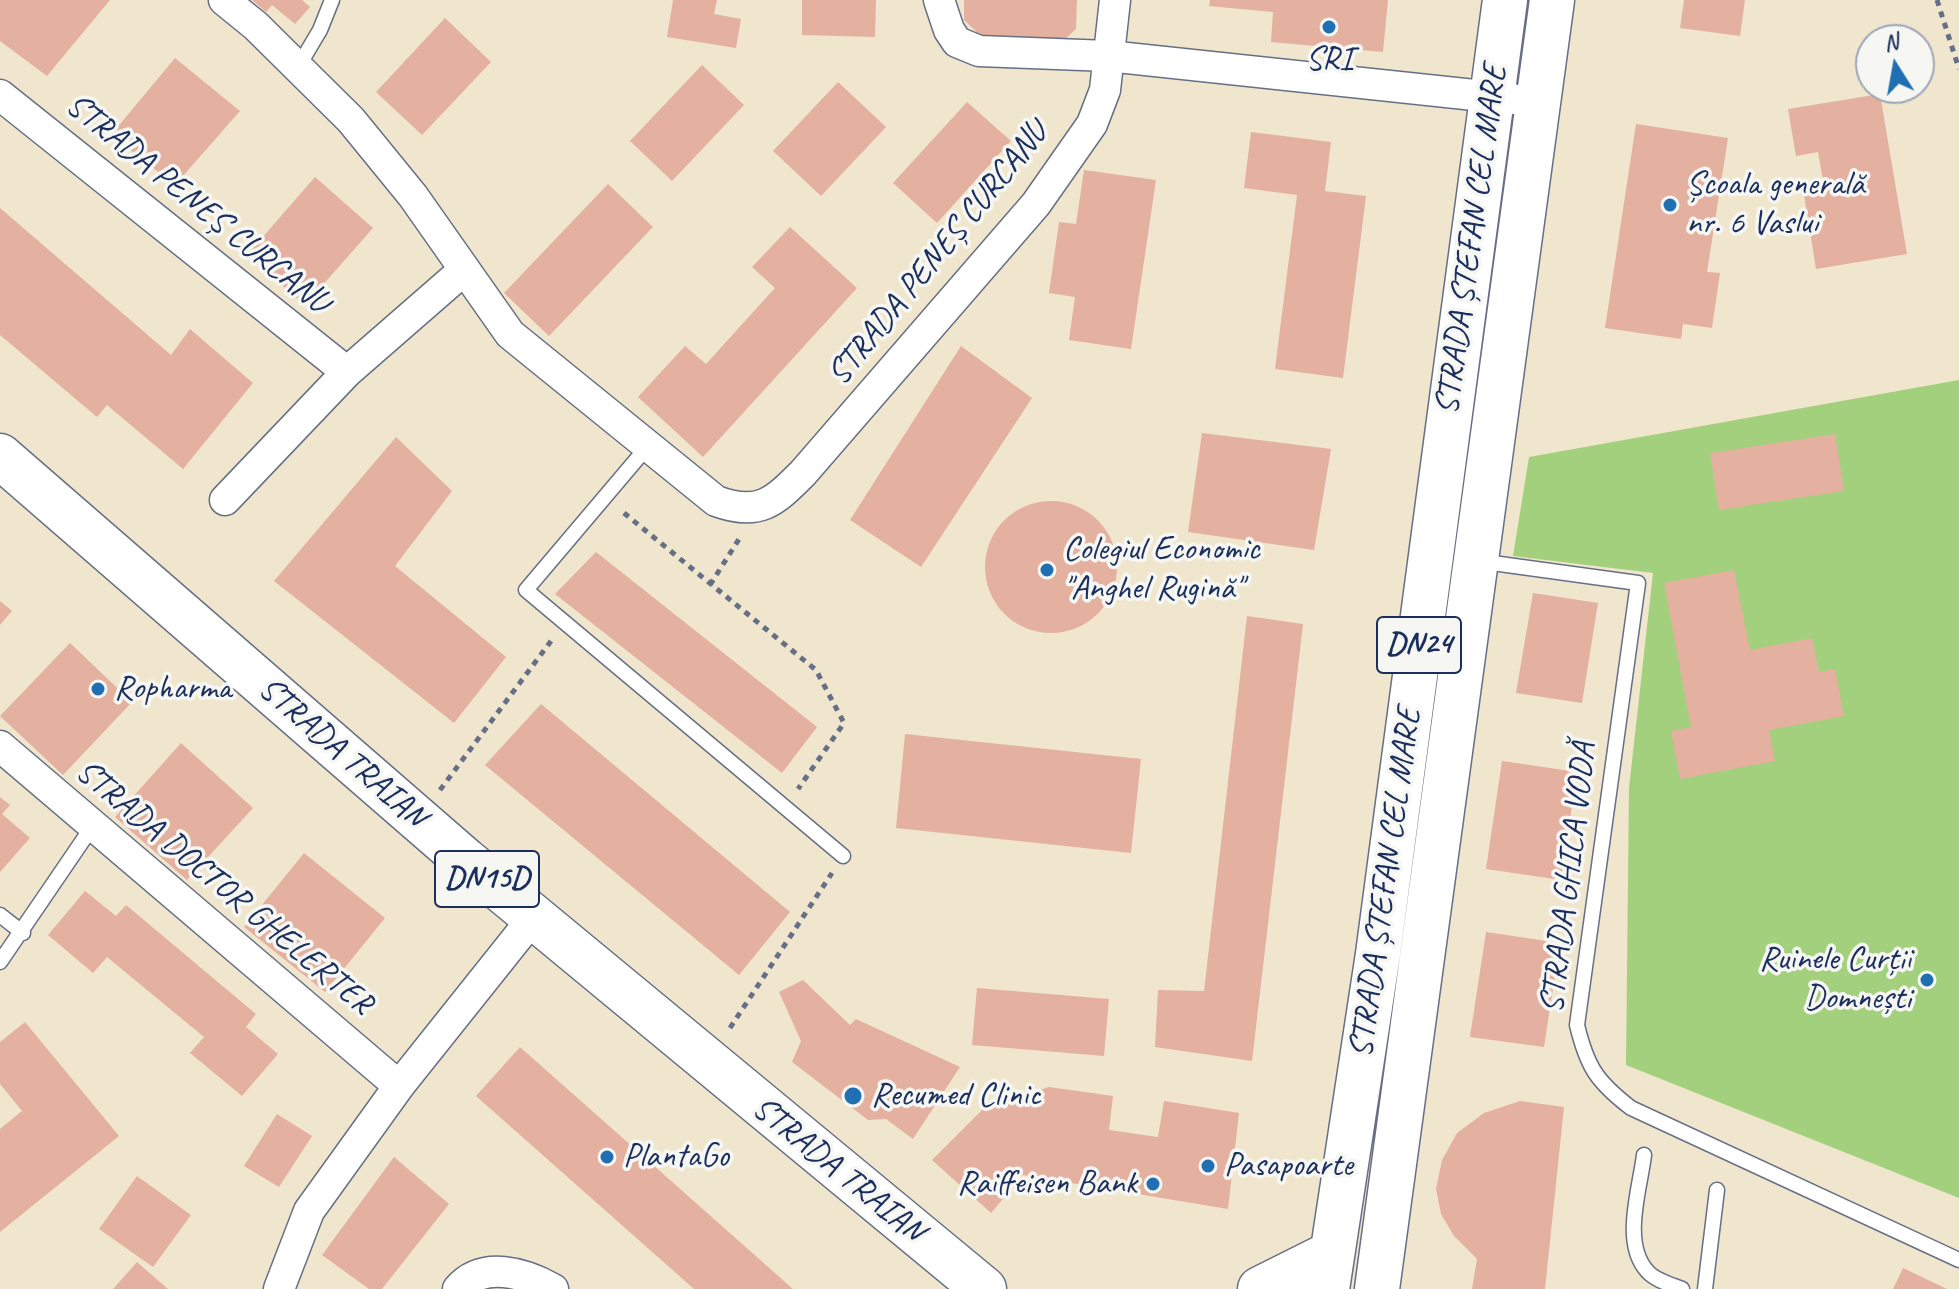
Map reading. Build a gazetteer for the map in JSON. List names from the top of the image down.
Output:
{
  "streets": {
    "main road": [
      "STRADA ȘTEFAN CEL MARE",
      "DN24",
      "STRADA TRAIAN",
      "DN15D"
    ],
    "street": ["STRADA PENEȘ CURCANU", "STRADA DOCTOR GHELERTER"],
    "lane": ["STRADA GHICA VODĂ"]
  },
  "crossings": [
    ["STRADA ȘTEFAN CEL MARE", "STRADA GHICA VODĂ"]
  ],
  "places": [
    "SRI",
    "Școala generală nr. 6 Vaslui",
    "Colegiul Economic \"Anghel Rugină\"",
    "Ropharma",
    "Ruinele Curții Domnești",
    "Recumed Clinic",
    "PlantaGo",
    "Pasapoarte",
    "Raiffeisen Bank"
  ],
  "north": "top"
}
